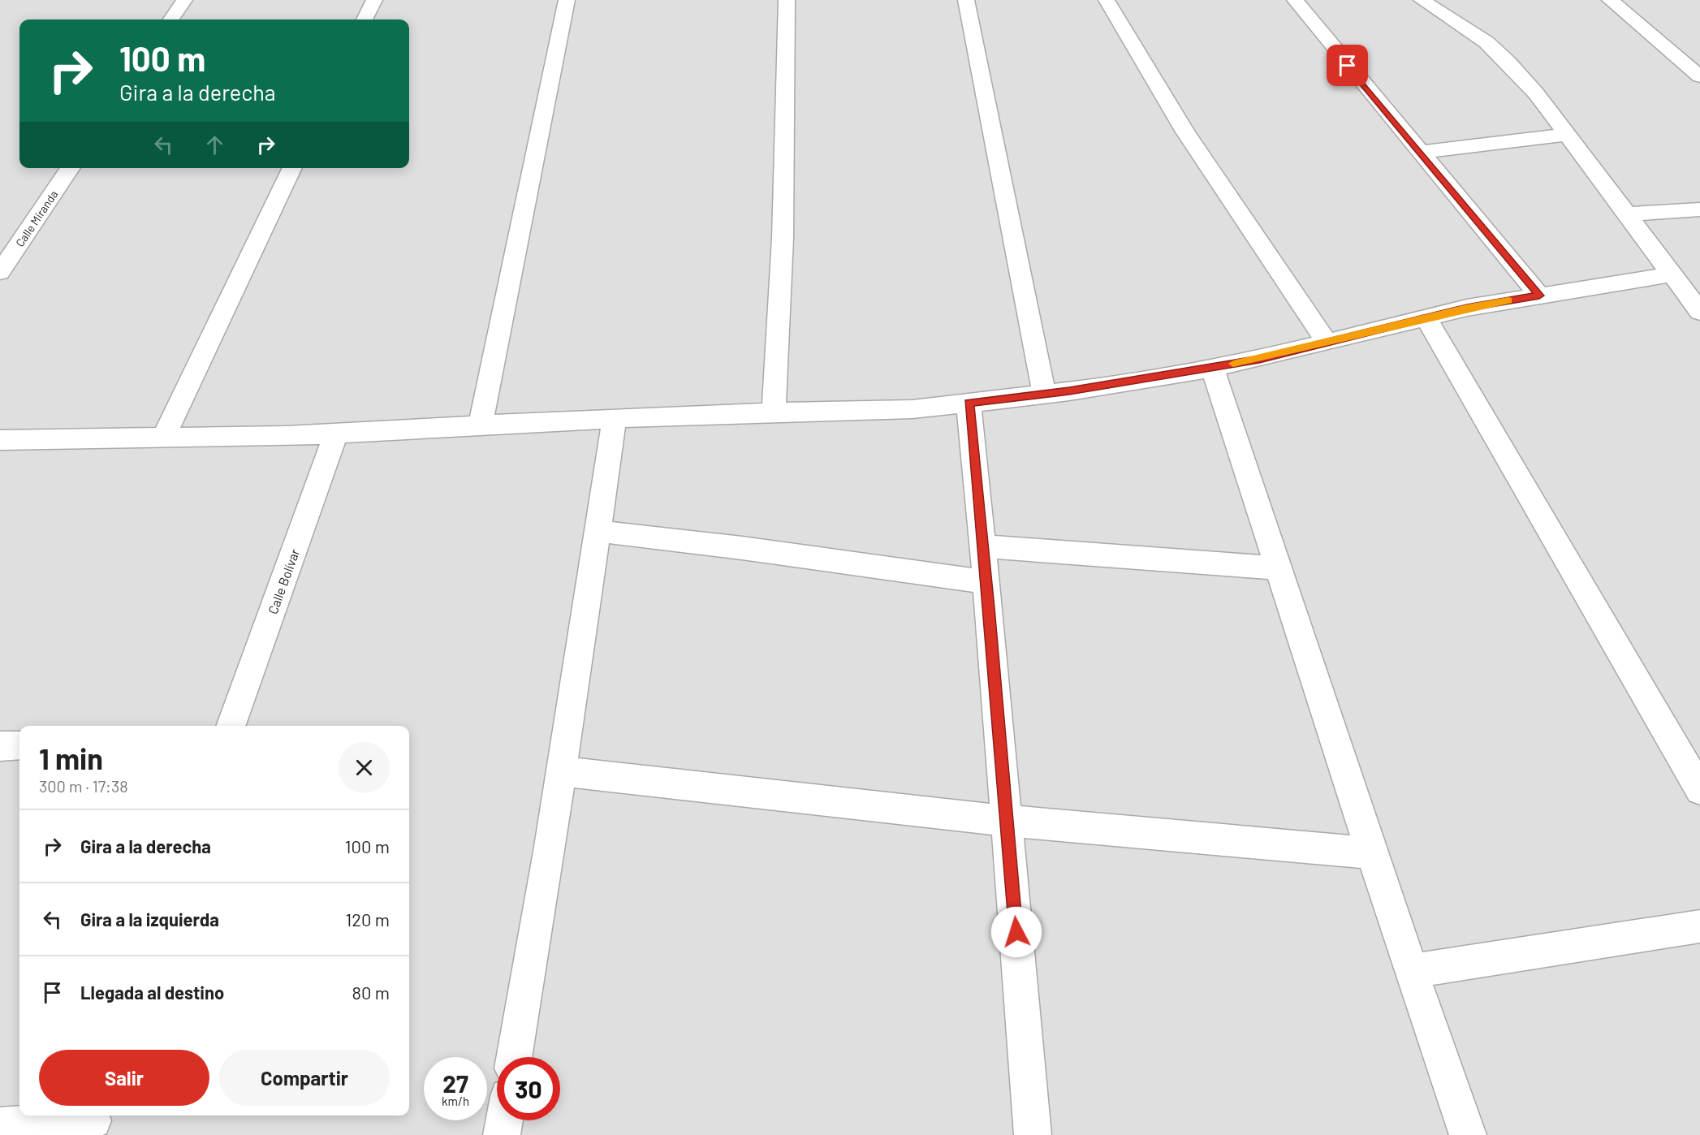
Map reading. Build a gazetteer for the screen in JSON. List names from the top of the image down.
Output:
{
  "streets": {
    "street": ["Calle Miranda", "Calle Bolívar"]
  },
  "page": {
    "turn": ["100 m", "Gira a la derecha"],
    "heading": ["1 min", "300 m · 17:38"],
    "list": [
      {
        "name": "Gira a la derecha",
        "value": "100 m"
      },
      {
        "name": "Gira a la izquierda",
        "value": "120 m"
      },
      {
        "name": "Llegada al destino",
        "value": "80 m"
      }
    ],
    "buttons": ["Salir", "Compartir"],
    "speed": "27 km/h",
    "limit": "30"
  }
}
